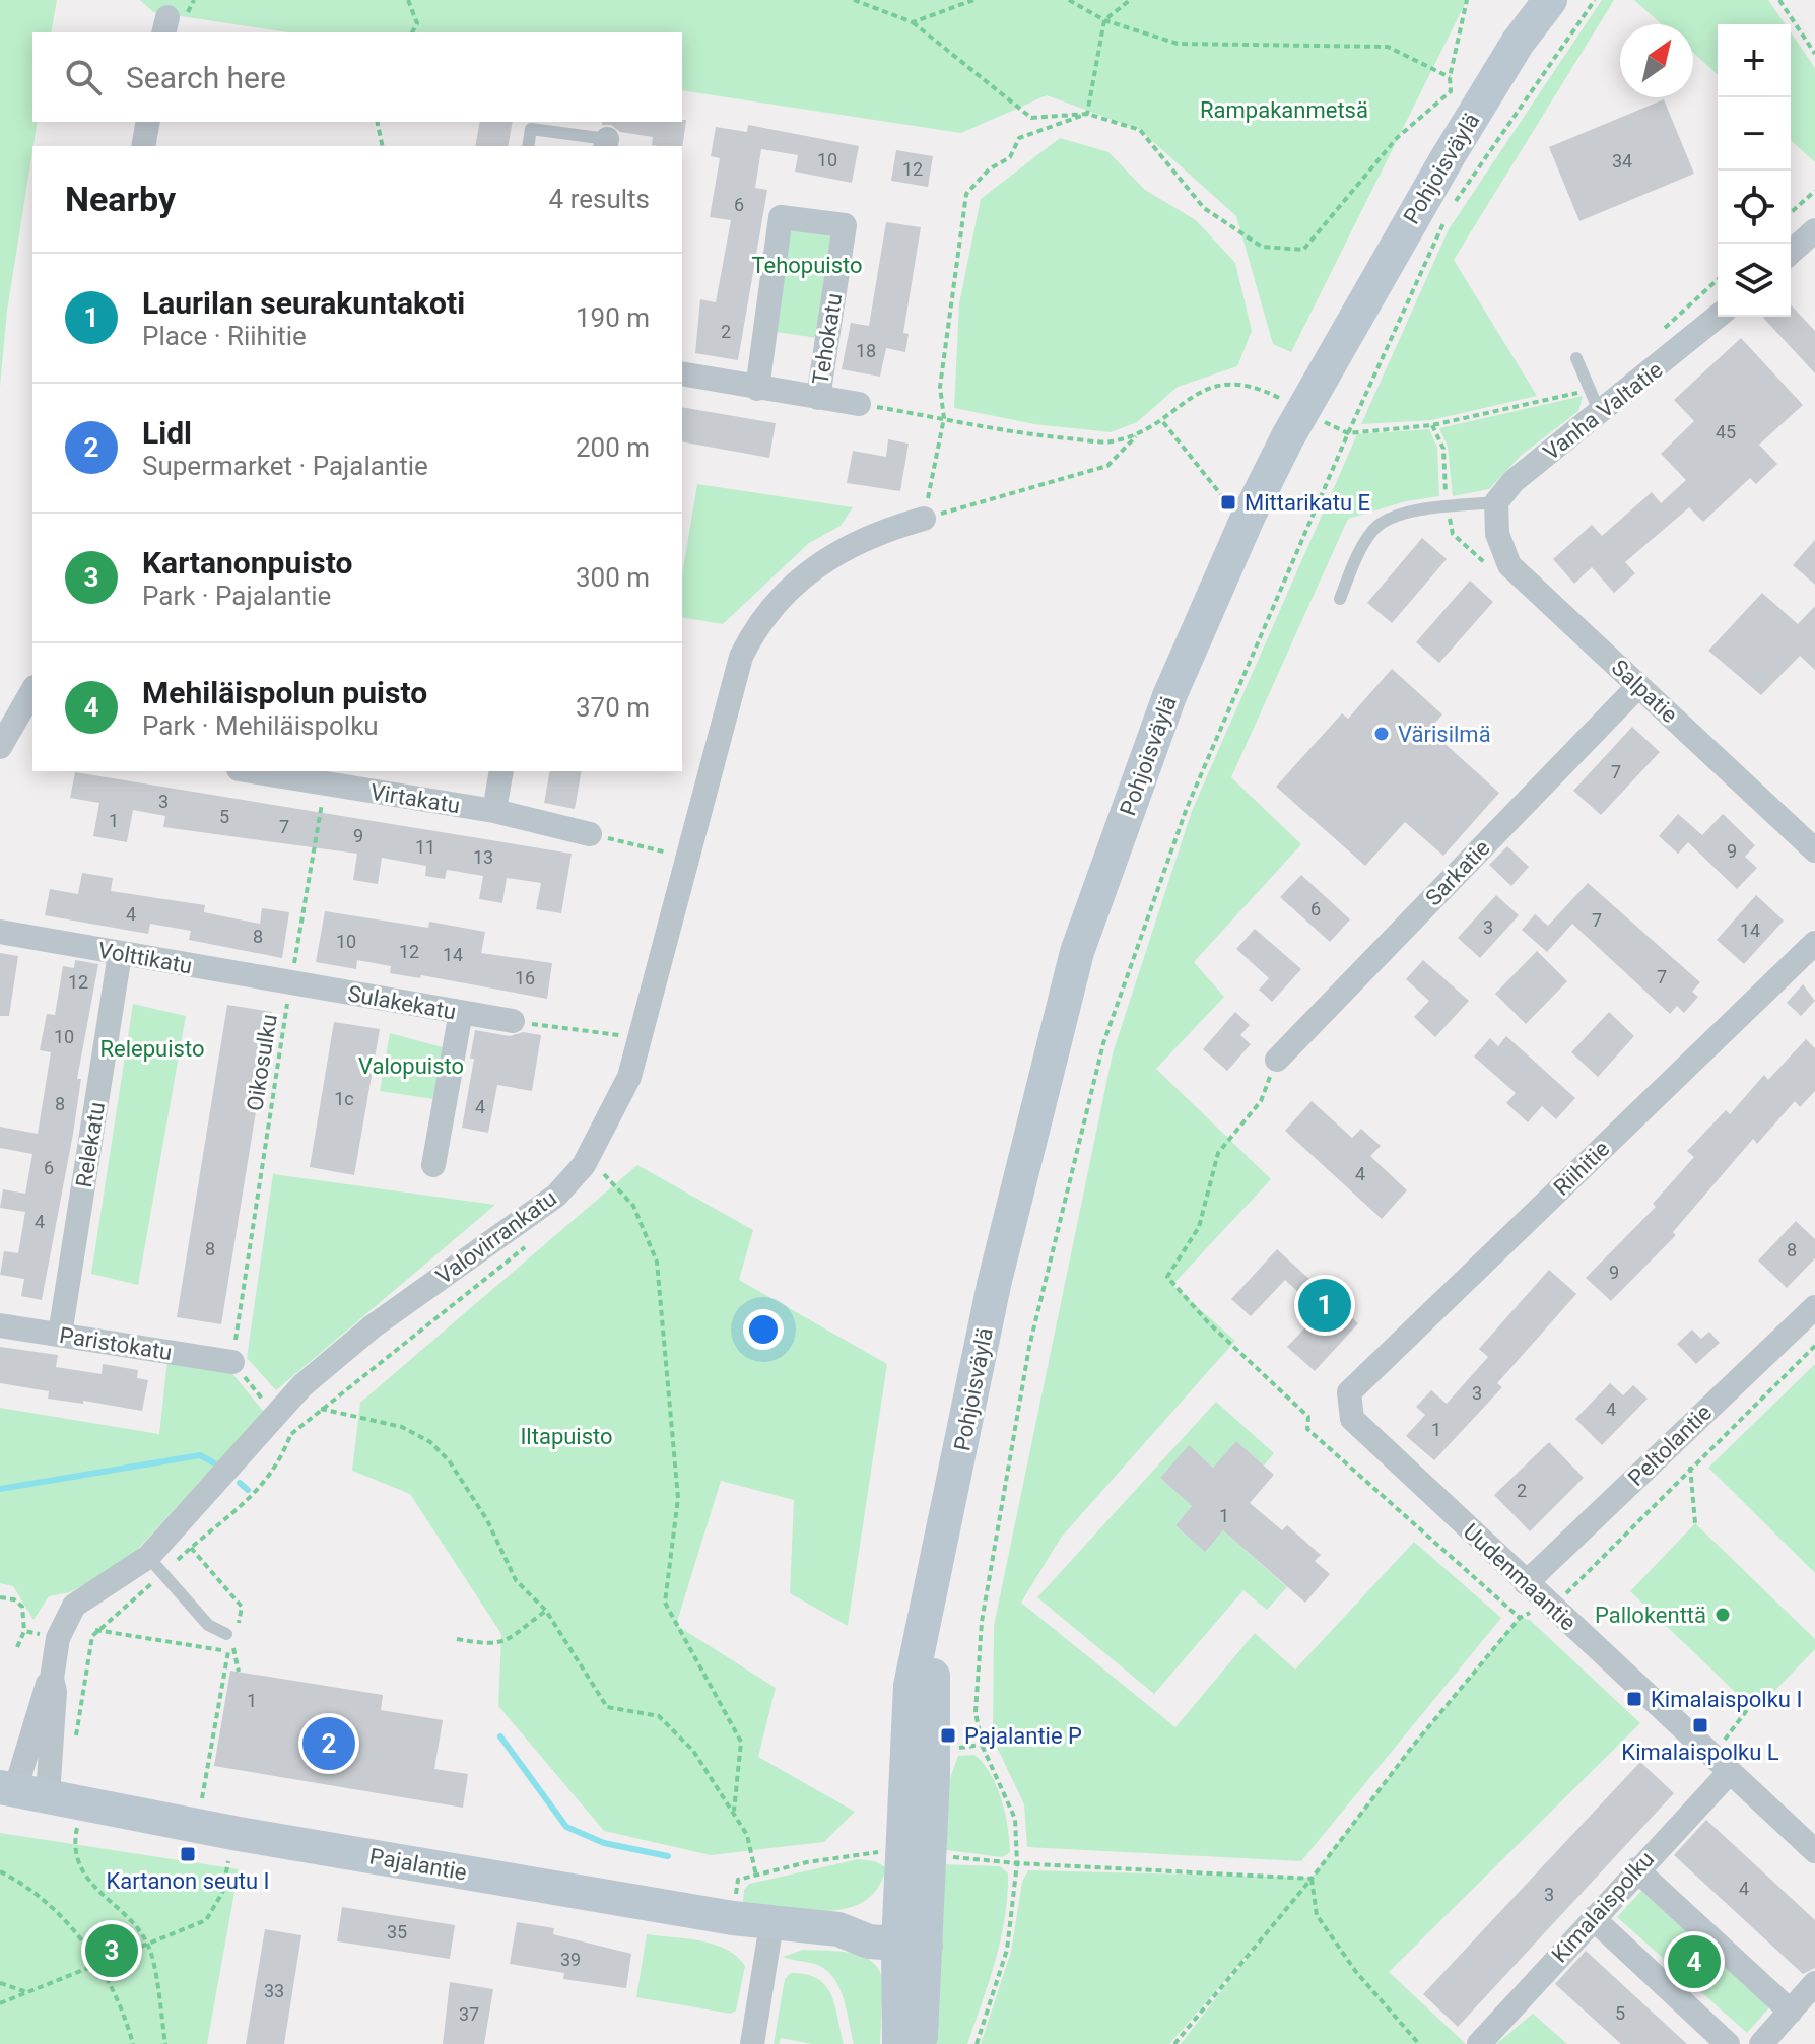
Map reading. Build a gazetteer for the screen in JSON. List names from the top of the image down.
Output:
{
  "streets": {
    "main road": ["Pohjoisväylä", "Pajalantie"],
    "street": [
      "Tehokatu",
      "Vanha Valtatie",
      "Salpatie",
      "Virtakatu",
      "Sarkatie",
      "Volttikatu",
      "Sulakekatu",
      "Relekatu",
      "Riihitie",
      "Valovirrankatu",
      "Paristokatu",
      "Peltolantie",
      "Uudenmaantie",
      "Kimalaispolku"
    ],
    "path": ["Oikosulku"]
  },
  "crossings": [
    ["Pohjoisväylä", "Pajalantie"],
    ["Vanha Valtatie", "Salpatie"],
    ["Salpatie", "Sarkatie"],
    ["Virtakatu", "Oikosulku"],
    ["Volttikatu", "Sulakekatu"],
    ["Volttikatu", "Oikosulku"],
    ["Volttikatu", "Relekatu"],
    ["Sulakekatu", "Oikosulku"],
    ["Oikosulku", "Paristokatu"],
    ["Relekatu", "Paristokatu"],
    ["Riihitie", "Uudenmaantie"],
    ["Valovirrankatu", "Pajalantie"],
    ["Peltolantie", "Uudenmaantie"],
    ["Uudenmaantie", "Kimalaispolku"]
  ],
  "parks": [
    "Rampakanmetsä",
    "Tehopuisto",
    "Relepuisto",
    "Valopuisto",
    "Iltapuisto"
  ],
  "places": {
    "transit": [
      "Mittarikatu E",
      "Kimalaispolku I",
      "Kimalaispolku L",
      "Pajalantie P",
      "Kartanon seutu I"
    ],
    "other": ["Värisilmä", "Pallokenttä"]
  },
  "house_numbers": [
    "10",
    "34",
    "12",
    "6",
    "2",
    "18",
    "45",
    "7",
    "3",
    "5",
    "1",
    "7",
    "9",
    "11",
    "9",
    "13",
    "6",
    "4",
    "7",
    "3",
    "14",
    "8",
    "10",
    "12",
    "14",
    "7",
    "16",
    "12",
    "10",
    "1c",
    "8",
    "4",
    "6",
    "4",
    "4",
    "8",
    "8",
    "9",
    "3",
    "4",
    "1",
    "2",
    "1",
    "1",
    "4",
    "3",
    "35",
    "39",
    "33",
    "5",
    "37"
  ],
  "north": "top right",
  "page": {
    "map_buttons": ["+", "−"],
    "search": "Search here",
    "heading": ["Nearby", "4 results"],
    "list": [
      {
        "mark": "1",
        "name": "Laurilan seurakuntakoti",
        "note": "Place · Riihitie",
        "value": "190 m"
      },
      {
        "mark": "2",
        "name": "Lidl",
        "note": "Supermarket · Pajalantie",
        "value": "200 m"
      },
      {
        "mark": "3",
        "name": "Kartanonpuisto",
        "note": "Park · Pajalantie",
        "value": "300 m"
      },
      {
        "mark": "4",
        "name": "Mehiläispolun puisto",
        "note": "Park · Mehiläispolku",
        "value": "370 m"
      }
    ],
    "pins": [
      "1",
      "2",
      "3",
      "4"
    ]
  }
}
